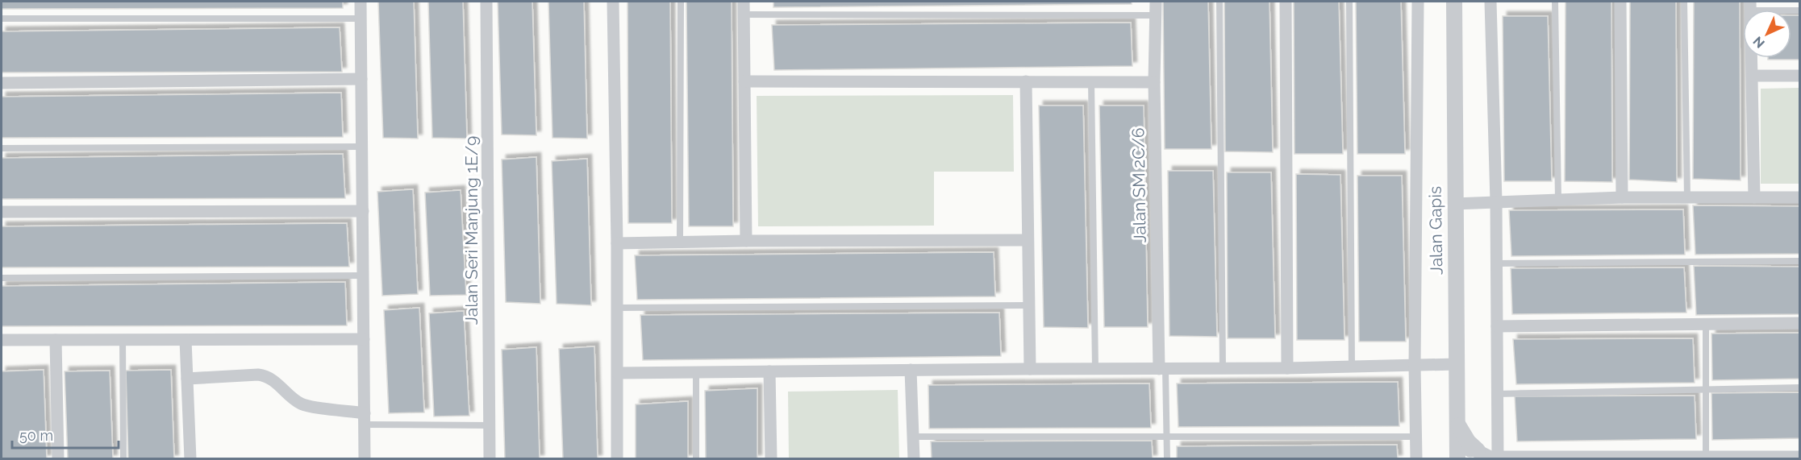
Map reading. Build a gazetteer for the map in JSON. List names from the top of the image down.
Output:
{
  "streets": {
    "street": ["Jalan SM 2C/6", "Jalan Seri Manjung 1E/9", "Jalan Gapis"]
  },
  "scale_bar": "50 m",
  "north": "bottom left"
}
